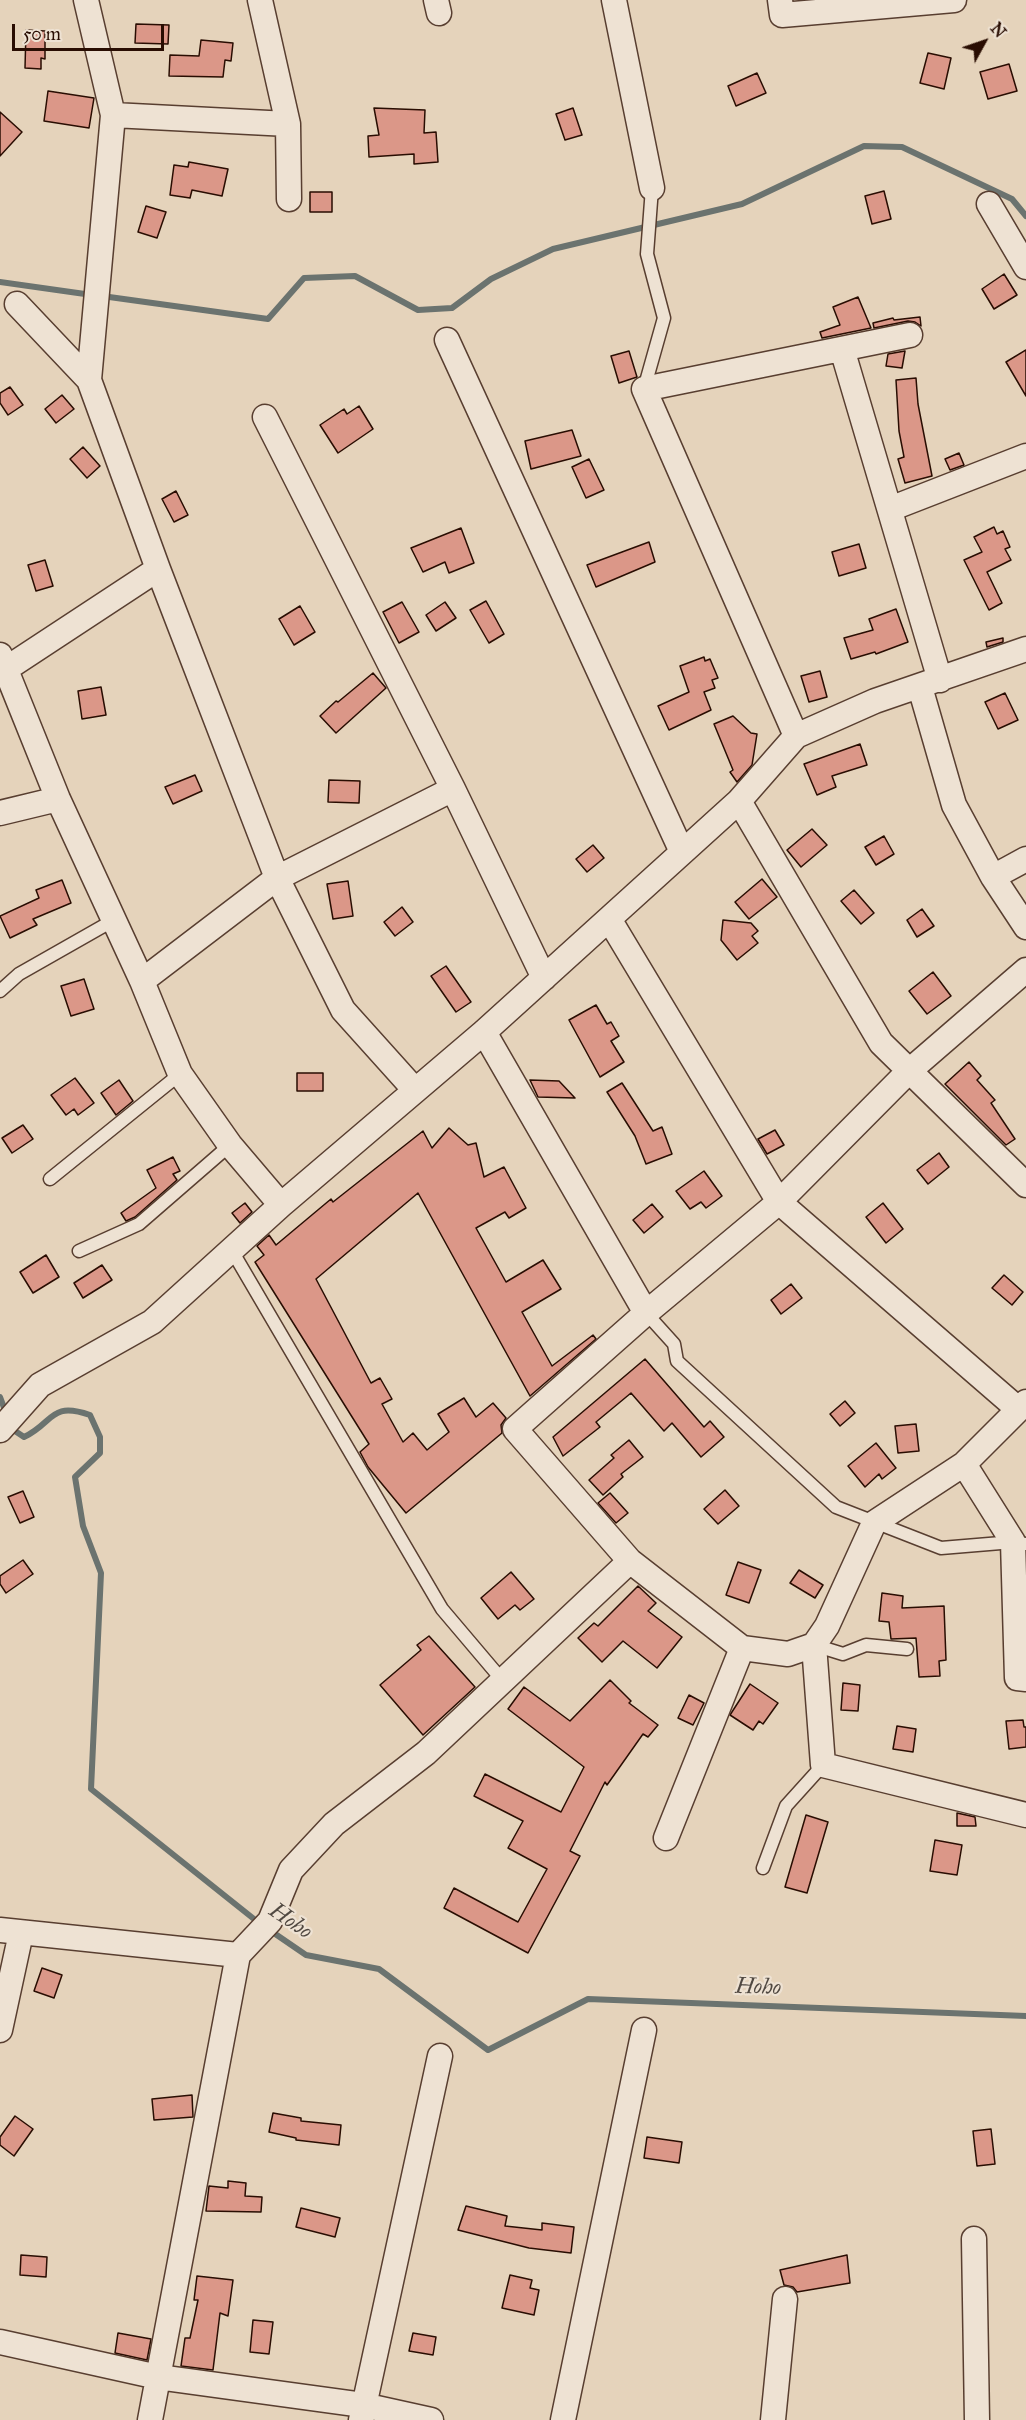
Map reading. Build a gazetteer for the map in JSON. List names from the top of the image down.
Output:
{
  "water": ["Hoho"],
  "scale_bar": "50 m",
  "north": "top right"
}
